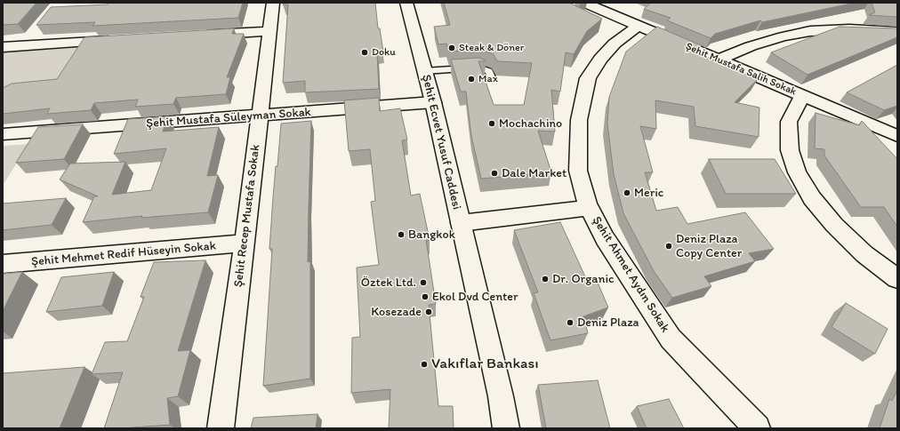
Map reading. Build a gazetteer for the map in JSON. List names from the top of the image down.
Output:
{
  "streets": {
    "street": [
      "Şehit Mustafa Salih Sokak",
      "Şehit Mustafa Süleyman Sokak",
      "Şehit Ecvet Yusuf Caddesi",
      "Şehit Recep Mustafa Sokak",
      "Şehit Mehmet Redif Hüseyin Sokak",
      "Şehit Ahmet Aydın Sokak"
    ]
  },
  "crossings": [
    ["Şehit Mustafa Salih Sokak", "Şehit Ahmet Aydın Sokak"],
    ["Şehit Mustafa Süleyman Sokak", "Şehit Ecvet Yusuf Caddesi"],
    ["Şehit Mustafa Süleyman Sokak", "Şehit Recep Mustafa Sokak"],
    ["Şehit Recep Mustafa Sokak", "Şehit Mehmet Redif Hüseyin Sokak"]
  ],
  "places": [
    "Steak & Döner",
    "Doku",
    "Max",
    "Mochachino",
    "Dale Market",
    "Meric",
    "Bangkok",
    "Deniz Plaza Copy Center",
    "Dr. Organic",
    "Öztek Ltd.",
    "Ekol Dvd Center",
    "Kosezade",
    "Deniz Plaza",
    "Vakıflar Bankası"
  ]
}
